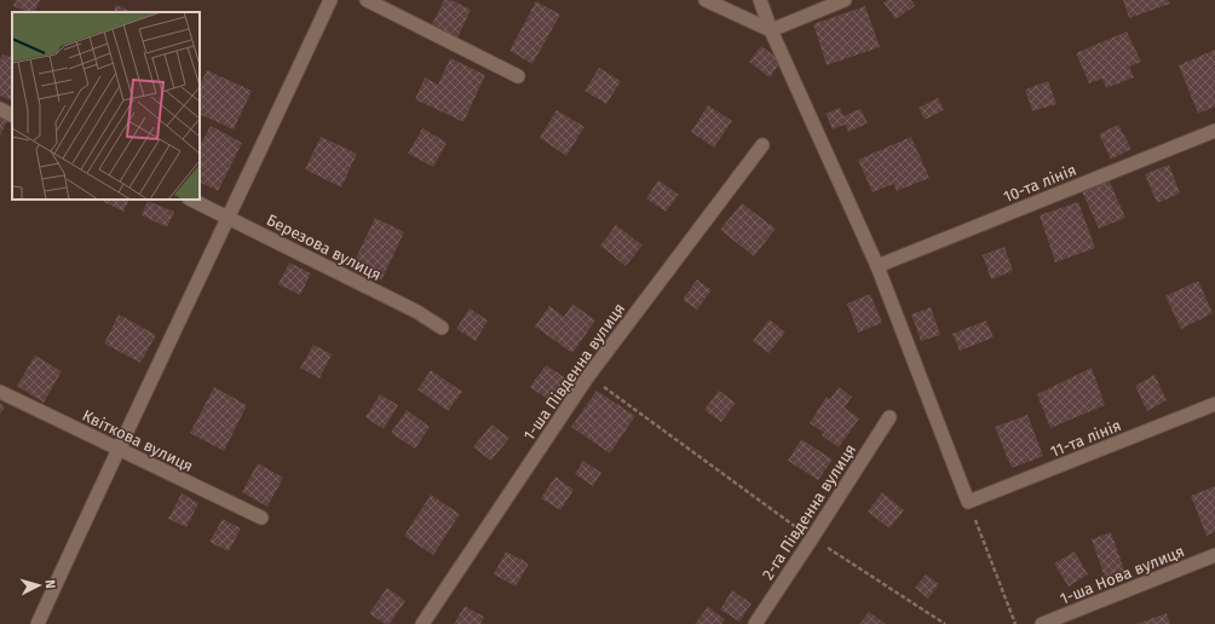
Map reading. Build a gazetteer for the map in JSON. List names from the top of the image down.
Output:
{
  "streets": {
    "street": [
      "10-та лінія",
      "Березова вулиця",
      "1-ша Південна вулиця",
      "11-та лінія",
      "Квіткова вулиця",
      "2-га Південна вулиця",
      "1-ша Нова вулиця"
    ]
  },
  "north": "right"
}
